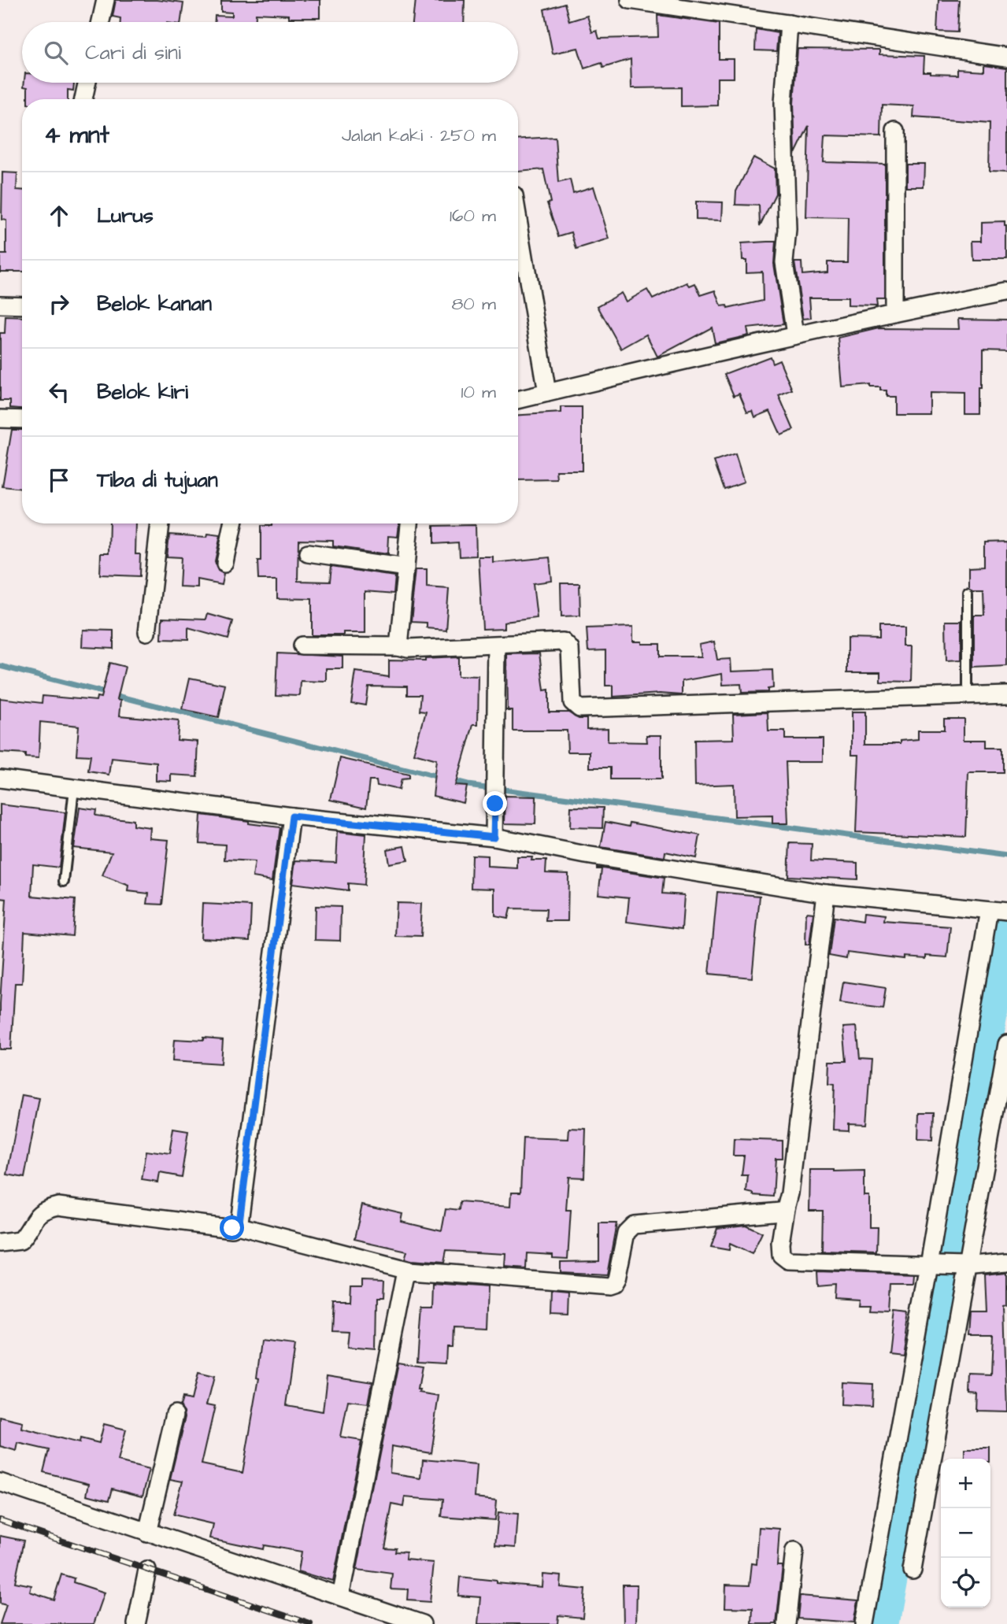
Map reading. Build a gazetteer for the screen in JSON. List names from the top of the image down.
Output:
{
  "page": {
    "search": "Cari di sini",
    "heading": ["4 mnt", "Jalan kaki · 250 m"],
    "list": [
      ["Lurus", "160 m"],
      ["Belok kanan", "80 m"],
      ["Belok kiri", "10 m"],
      "Tiba di tujuan"
    ],
    "map_buttons": ["+", "−"]
  }
}
